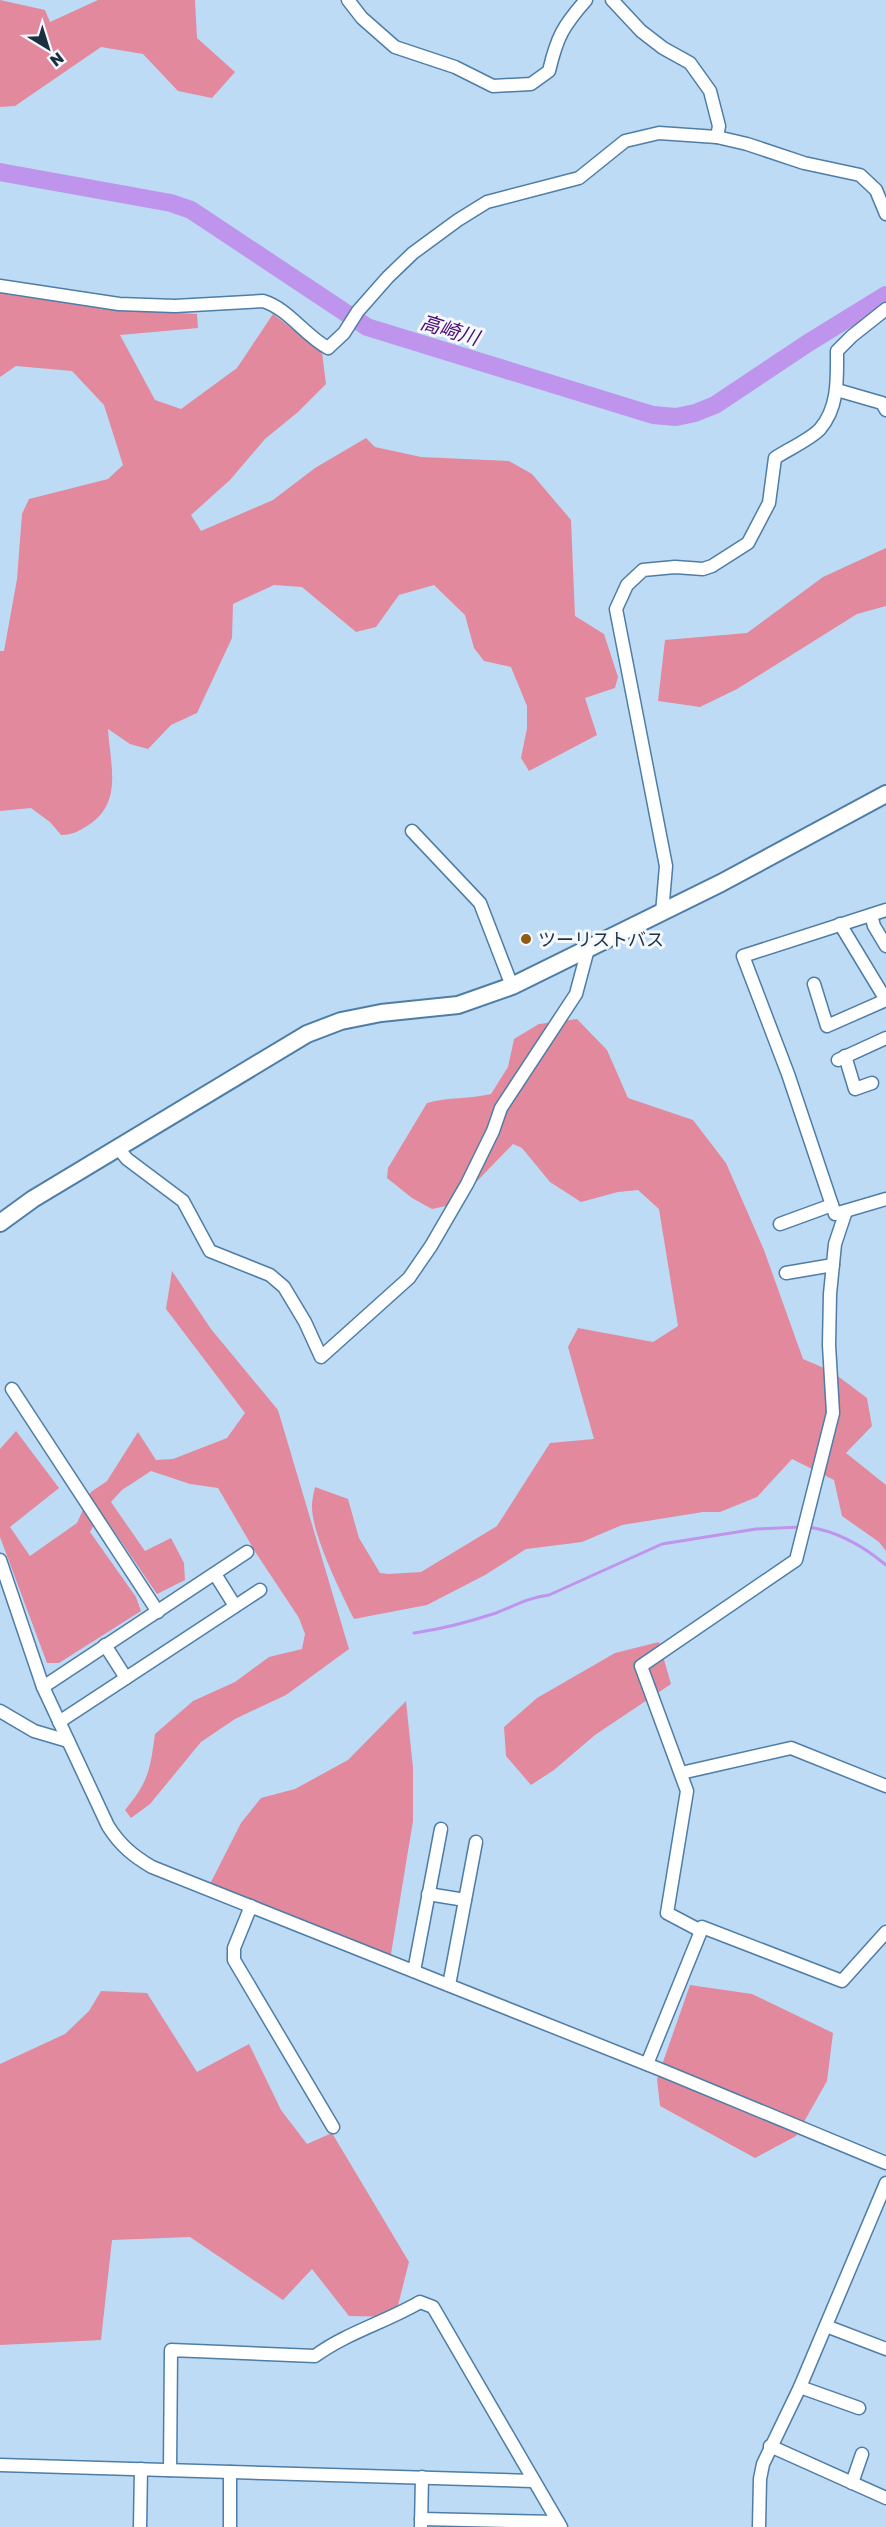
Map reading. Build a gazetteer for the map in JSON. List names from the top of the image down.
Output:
{
  "water": ["高崎川"],
  "places": ["ツーリストバス"],
  "north": "bottom right"
}
